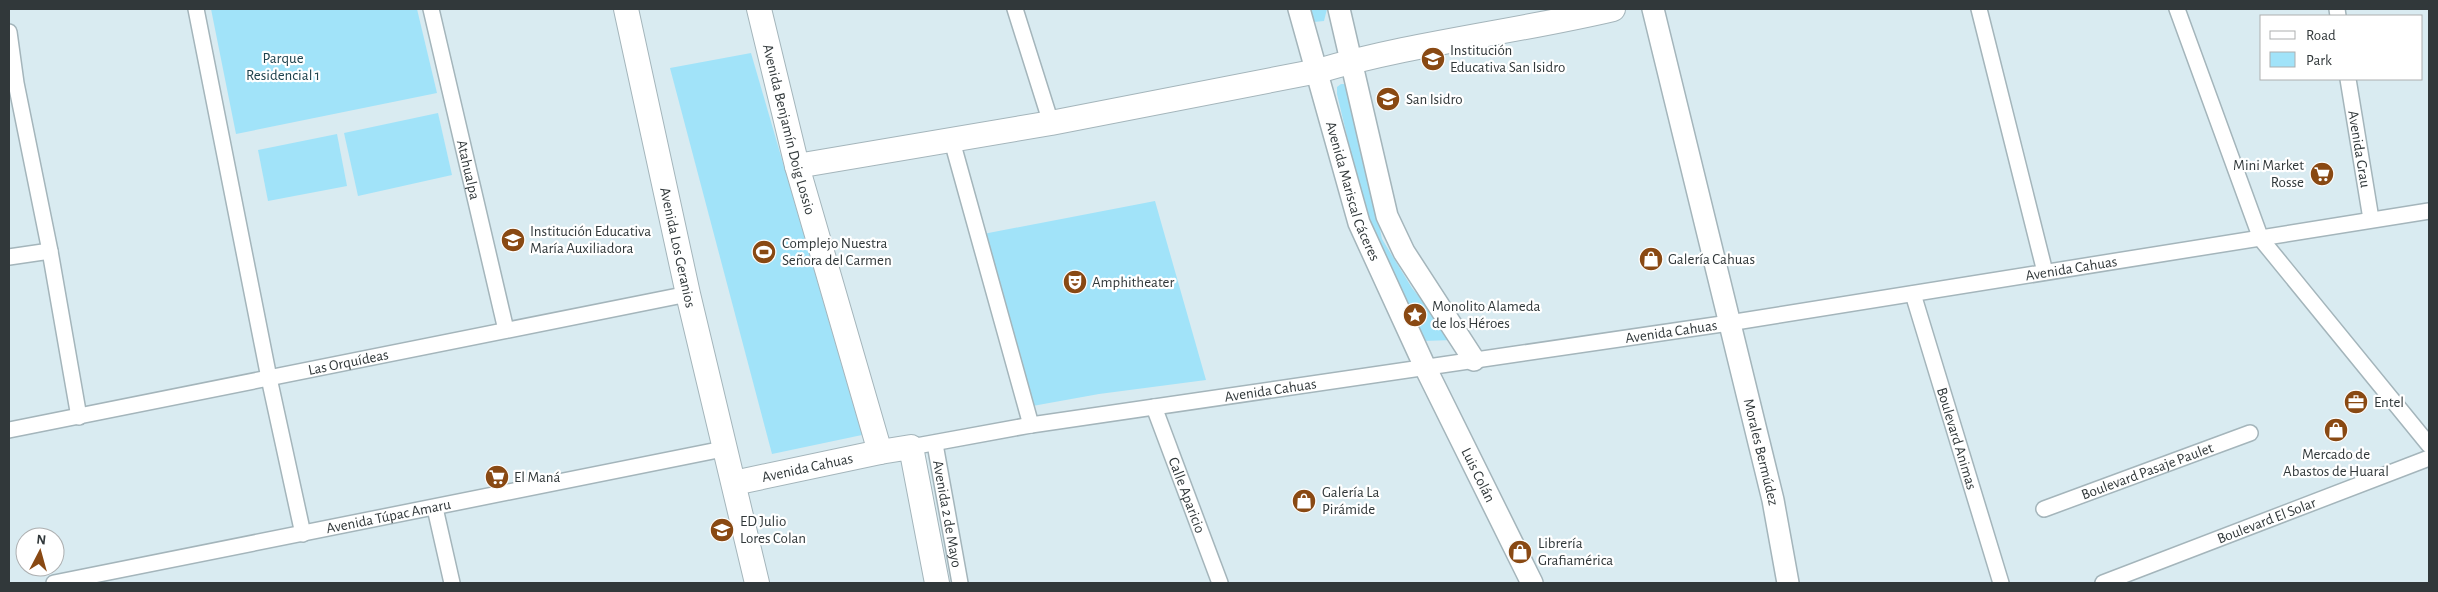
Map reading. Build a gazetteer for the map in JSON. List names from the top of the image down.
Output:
{
  "streets": {
    "main road": [
      "Avenida Benjamín Doig Lossio",
      "Avenida Los Geranios",
      "Avenida Cahuas",
      "Avenida 2 de Mayo"
    ],
    "street": [
      "Avenida Grau",
      "Atahualpa",
      "Avenida Mariscal Cáceres",
      "Las Orquídeas",
      "Boulevard Animas",
      "Morales Bermúdez",
      "Boulevard Pasaje Paulet",
      "Luis Colán",
      "Calle Aparicio",
      "Avenida Túpac Amaru",
      "Boulevard El Solar"
    ]
  },
  "crossings": [
    ["Avenida Benjamín Doig Lossio", "Avenida Cahuas"],
    ["Avenida Grau", "Avenida Cahuas"],
    ["Atahualpa", "Las Orquídeas"],
    ["Avenida Mariscal Cáceres", "Avenida Cahuas"],
    ["Avenida Mariscal Cáceres", "Luis Colán"],
    ["Avenida Los Geranios", "Avenida Cahuas"],
    ["Avenida Los Geranios", "Las Orquídeas"],
    ["Avenida Los Geranios", "Avenida Túpac Amaru"],
    ["Avenida Cahuas", "Boulevard Animas"],
    ["Avenida Cahuas", "Morales Bermúdez"],
    ["Avenida Cahuas", "Luis Colán"],
    ["Avenida Cahuas", "Calle Aparicio"],
    ["Avenida Cahuas", "Avenida 2 de Mayo"]
  ],
  "parks": ["Parque Residencial 1"],
  "places": {
    "school or university": [
      "Institución Educativa San Isidro",
      "San Isidro",
      "Institución Educativa María Auxiliadora",
      "ED Julio Lores Colan"
    ],
    "supermarket": ["Mini Market Rosse", "El Maná"],
    "sports": ["Complejo Nuestra Señora del Carmen"],
    "shop": [
      "Galería Cahuas",
      "Mercado de Abastos de Huaral",
      "Galería La Pirámide",
      "Librería Grafiamérica"
    ],
    "theatre": ["Amphitheater"],
    "place": ["Monolito Alameda de los Héroes"],
    "office": ["Entel"]
  },
  "legend": ["Road", "Park"],
  "north": "top"
}
